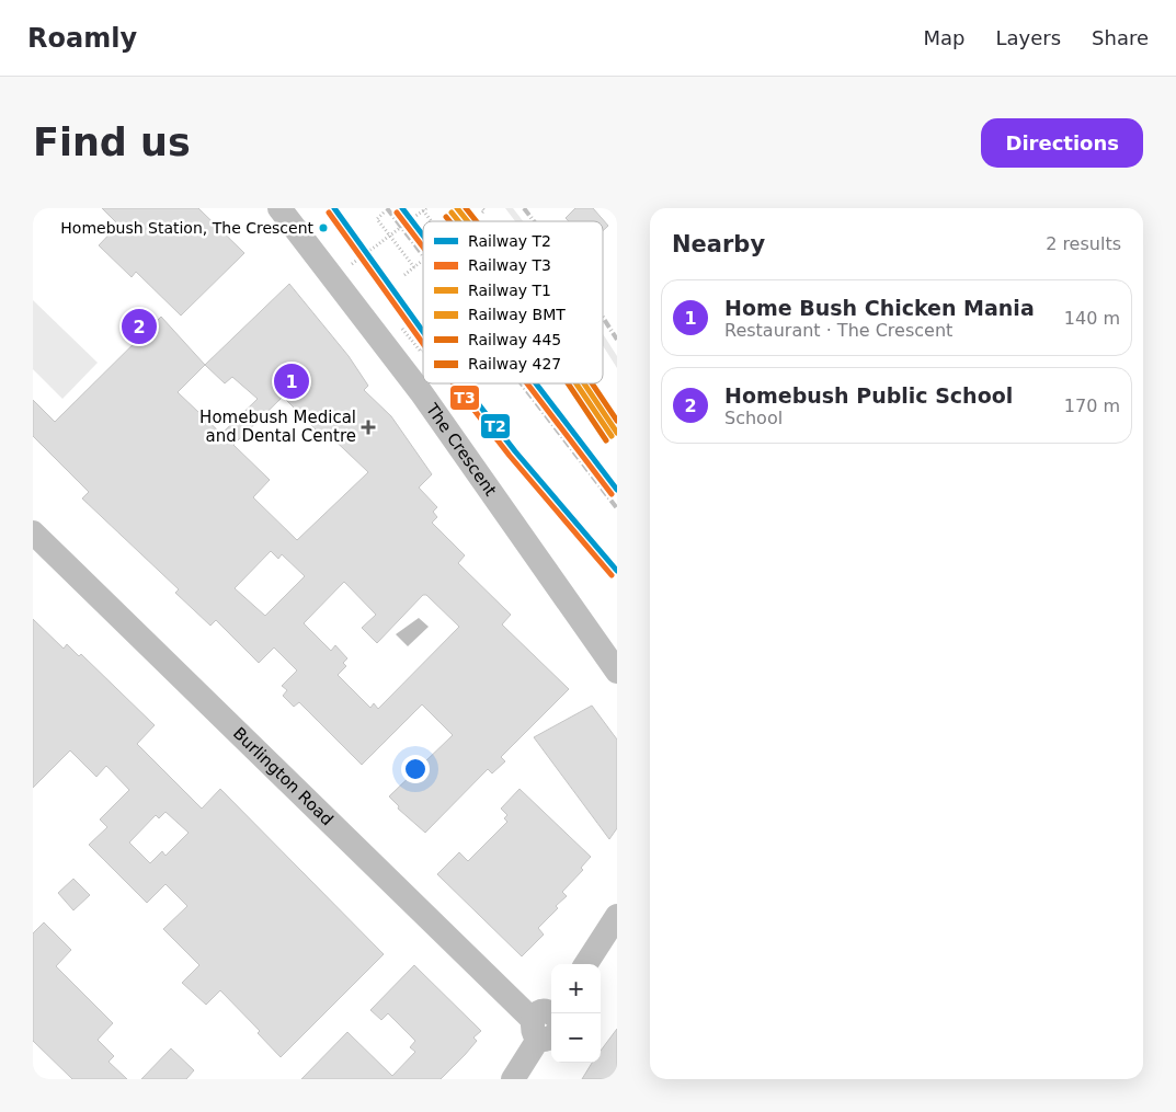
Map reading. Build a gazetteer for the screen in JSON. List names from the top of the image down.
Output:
{
  "streets": {
    "street": ["The Crescent", "Burlington Road"]
  },
  "places": {
    "other": ["Homebush Station, The Crescent"],
    "health": ["Homebush Medical and Dental Centre"]
  },
  "lines": [
    "rail line T2",
    "rail line T1",
    "rail line 445",
    "rail line T3",
    "rail line BMT",
    "rail line 427"
  ],
  "legend": [
    "Railway T2",
    "Railway T3",
    "Railway T1",
    "Railway BMT",
    "Railway 445",
    "Railway 427"
  ],
  "page": {
    "header": "Roamly",
    "nav": ["Map", "Layers", "Share"],
    "buttons": "Directions",
    "title": "Find us",
    "heading": ["Nearby", "2 results"],
    "list": [
      {
        "mark": "1",
        "name": "Home Bush Chicken Mania",
        "note": "Restaurant · The Crescent",
        "value": "140 m"
      },
      {
        "mark": "2",
        "name": "Homebush Public School",
        "note": "School",
        "value": "170 m"
      }
    ],
    "pins": ["2", "1"],
    "map_buttons": ["+", "−"]
  }
}
